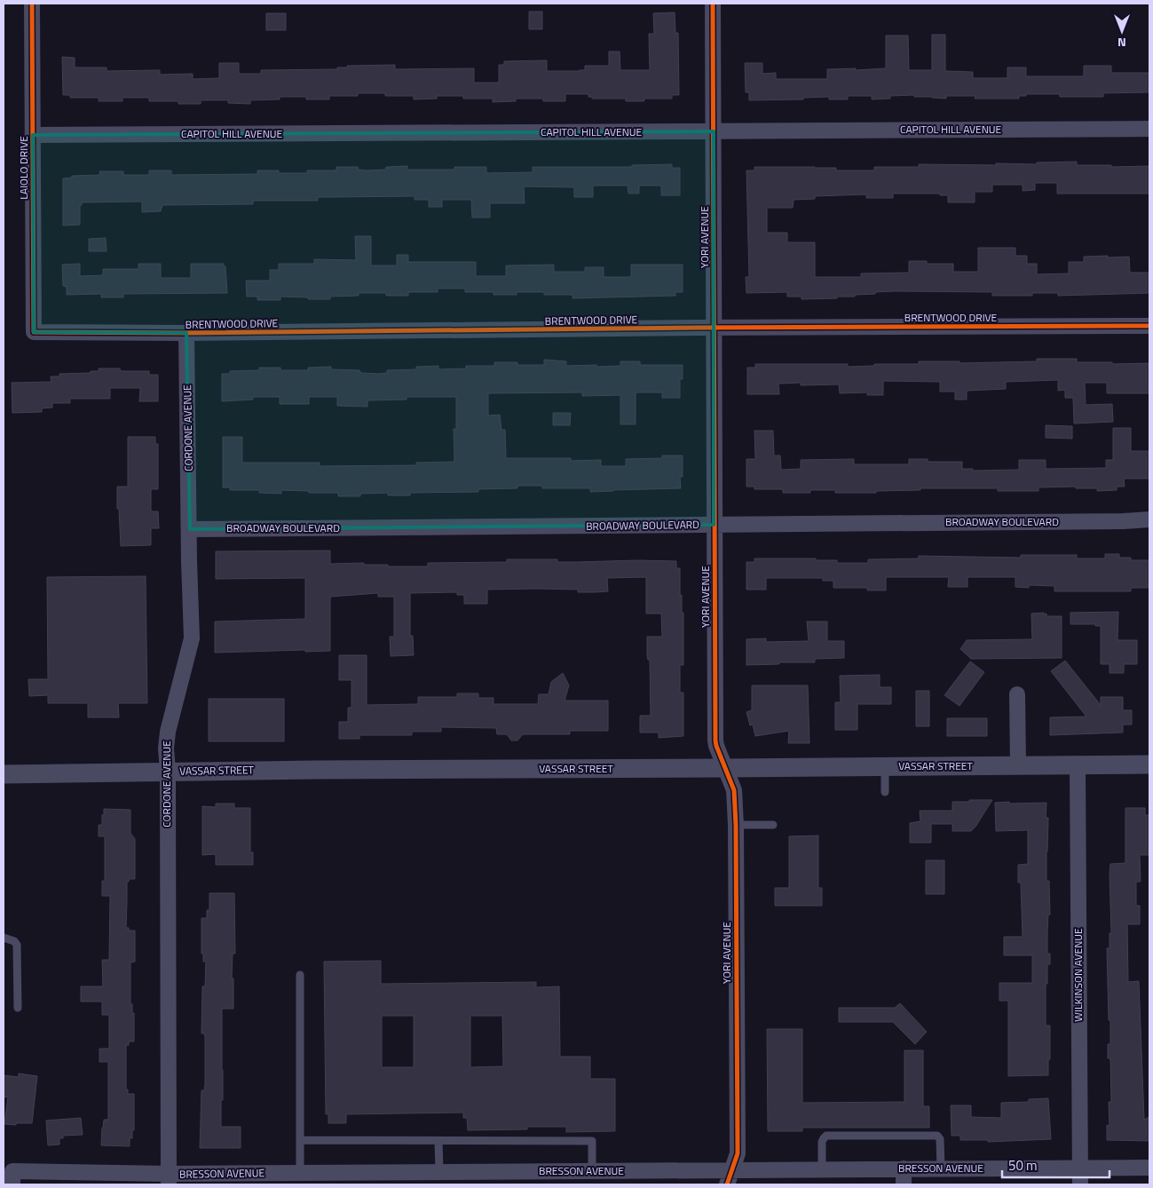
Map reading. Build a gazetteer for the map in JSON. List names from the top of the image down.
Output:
{
  "streets": {
    "street": [
      "CAPITOL HILL AVENUE",
      "LAIOLO DRIVE",
      "YORI AVENUE",
      "BRENTWOOD DRIVE",
      "CORDONE AVENUE",
      "BROADWAY BOULEVARD",
      "VASSAR STREET",
      "WILKINSON AVENUE",
      "BRESSON AVENUE"
    ]
  },
  "crossings": [
    ["CAPITOL HILL AVENUE", "LAIOLO DRIVE"],
    ["CAPITOL HILL AVENUE", "YORI AVENUE"],
    ["LAIOLO DRIVE", "BRENTWOOD DRIVE"],
    ["YORI AVENUE", "BRENTWOOD DRIVE"],
    ["YORI AVENUE", "BROADWAY BOULEVARD"],
    ["YORI AVENUE", "VASSAR STREET"],
    ["YORI AVENUE", "BRESSON AVENUE"],
    ["BRENTWOOD DRIVE", "CORDONE AVENUE"],
    ["CORDONE AVENUE", "BROADWAY BOULEVARD"],
    ["CORDONE AVENUE", "VASSAR STREET"],
    ["CORDONE AVENUE", "BRESSON AVENUE"],
    ["VASSAR STREET", "WILKINSON AVENUE"],
    ["WILKINSON AVENUE", "BRESSON AVENUE"]
  ],
  "scale_bar": "50 m",
  "north": "bottom"
}
